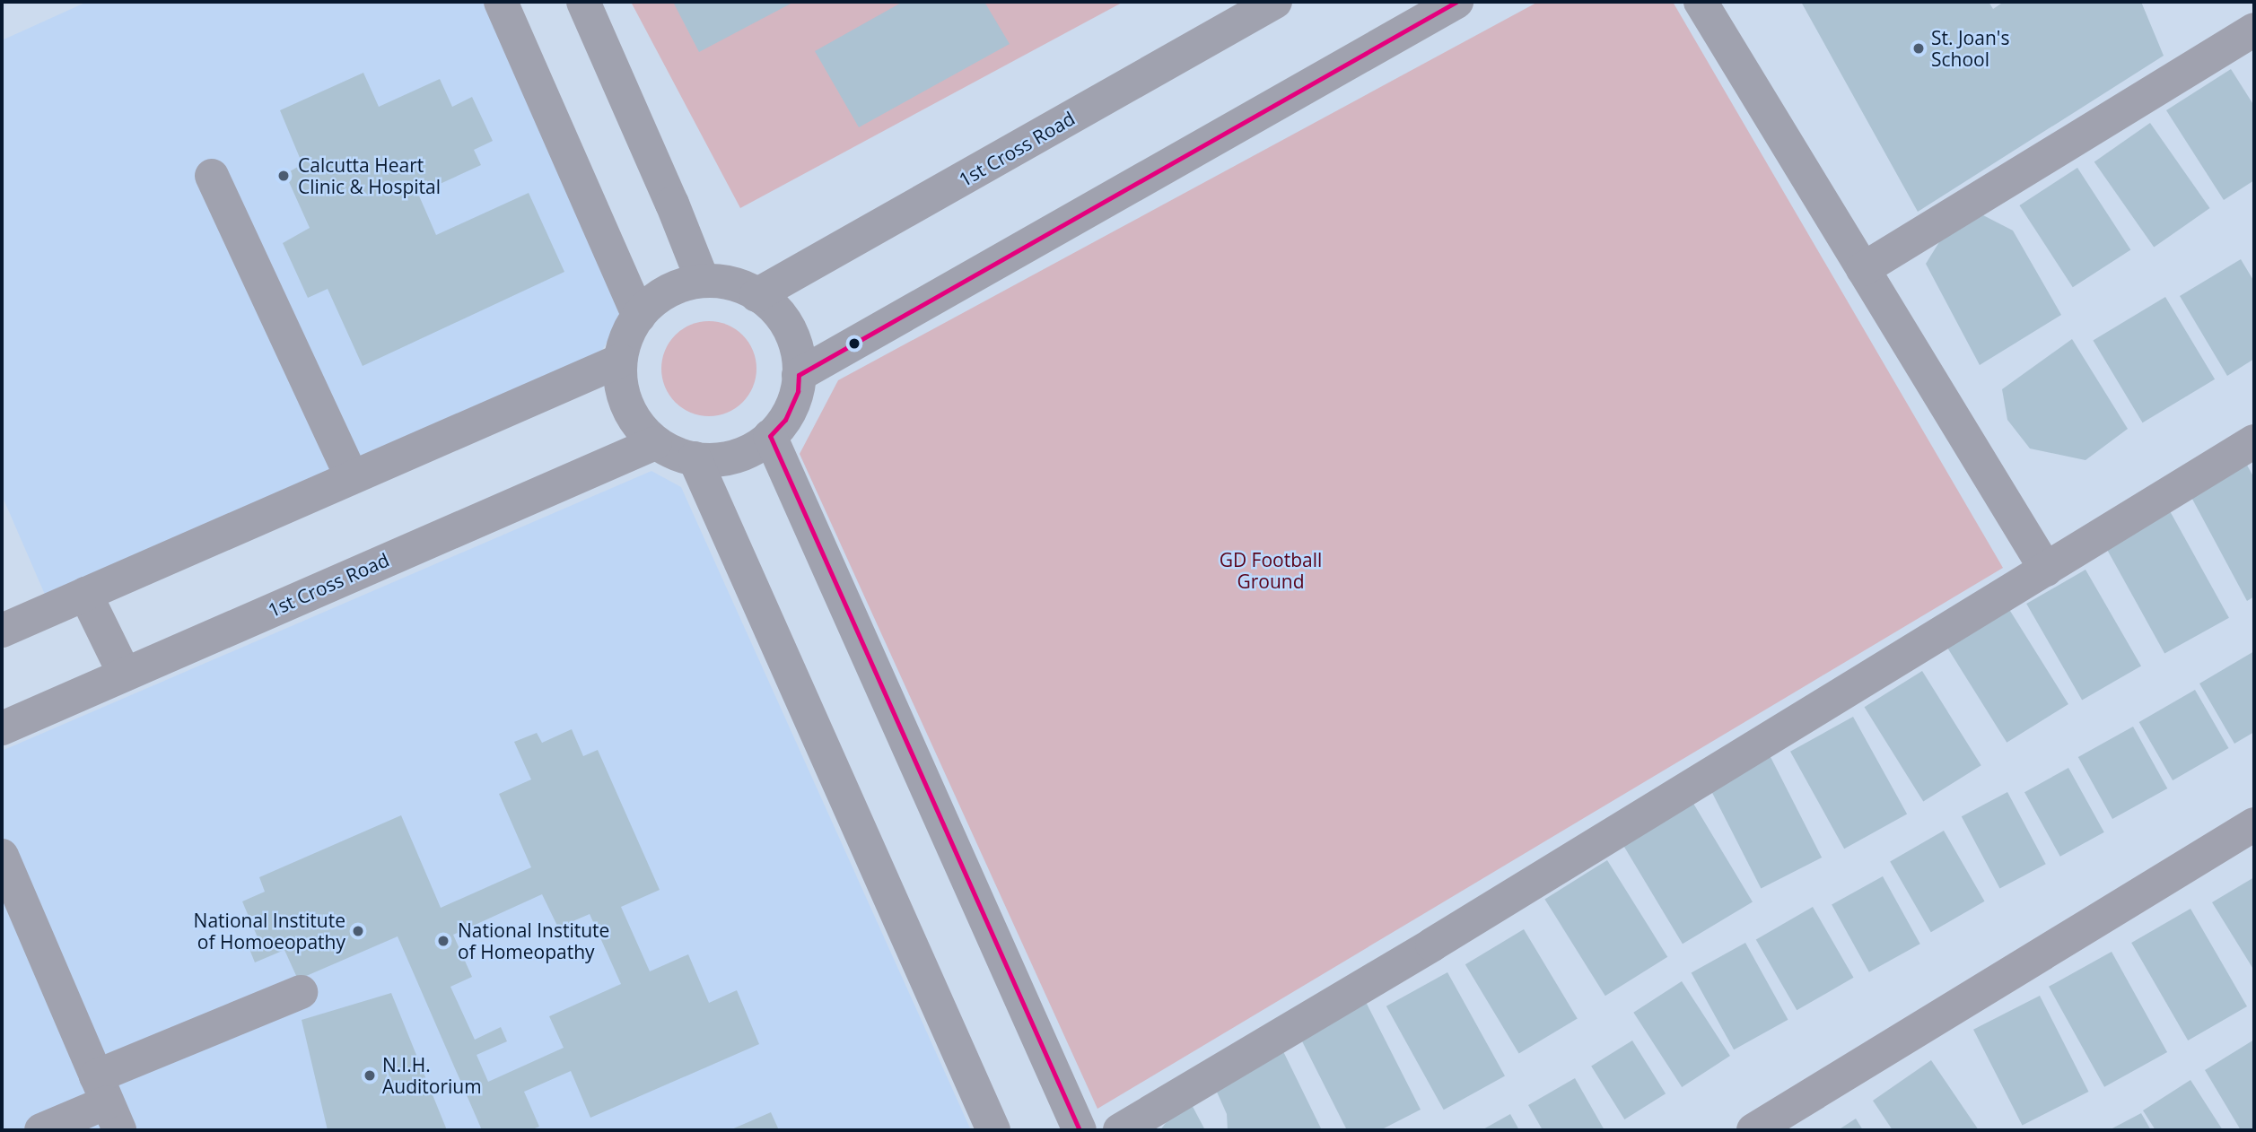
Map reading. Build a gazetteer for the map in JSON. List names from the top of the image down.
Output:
{
  "streets": {
    "street": ["1st Cross Road"]
  },
  "parks": ["GD Football Ground"],
  "places": [
    "St. Joan's School",
    "Calcutta Heart Clinic & Hospital",
    "National Institute of Homoeopathy",
    "National Institute of Homeopathy",
    "N.I.H. Auditorium"
  ]
}
